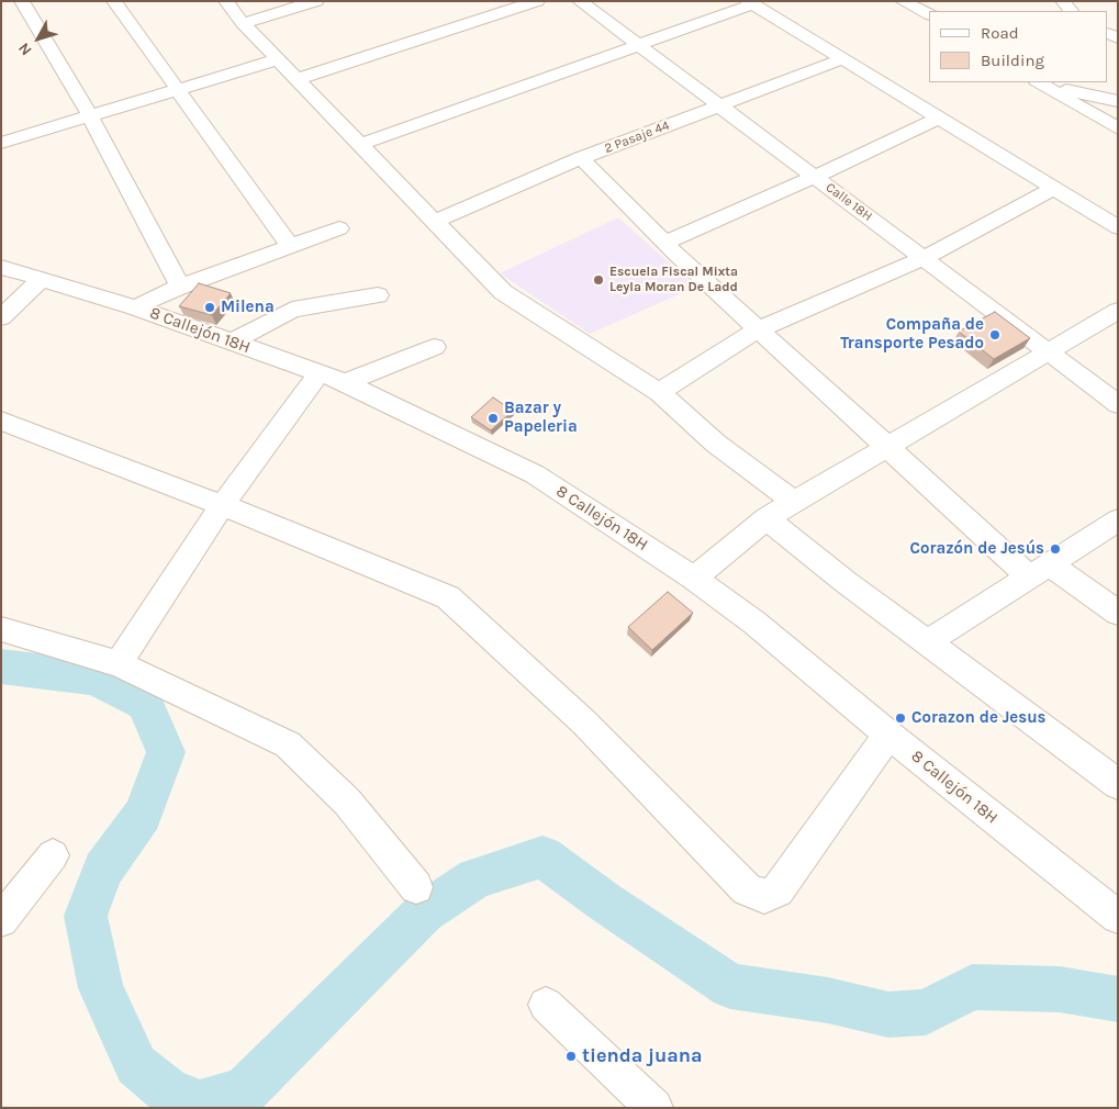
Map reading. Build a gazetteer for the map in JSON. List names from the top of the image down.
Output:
{
  "streets": {
    "street": ["2 Pasaje 44", "Calle 18H", "8 Callejón 18H"]
  },
  "crossings": [
    ["2 Pasaje 44", "Calle 18H"]
  ],
  "places": [
    "Escuela Fiscal Mixta Leyla Moran De Ladd",
    "Milena",
    "Compaña de Transporte Pesado",
    "Bazar y Papeleria",
    "Corazón de Jesús",
    "Corazon de Jesus",
    "tienda juana"
  ],
  "legend": ["Road", "Building"],
  "north": "bottom left"
}
